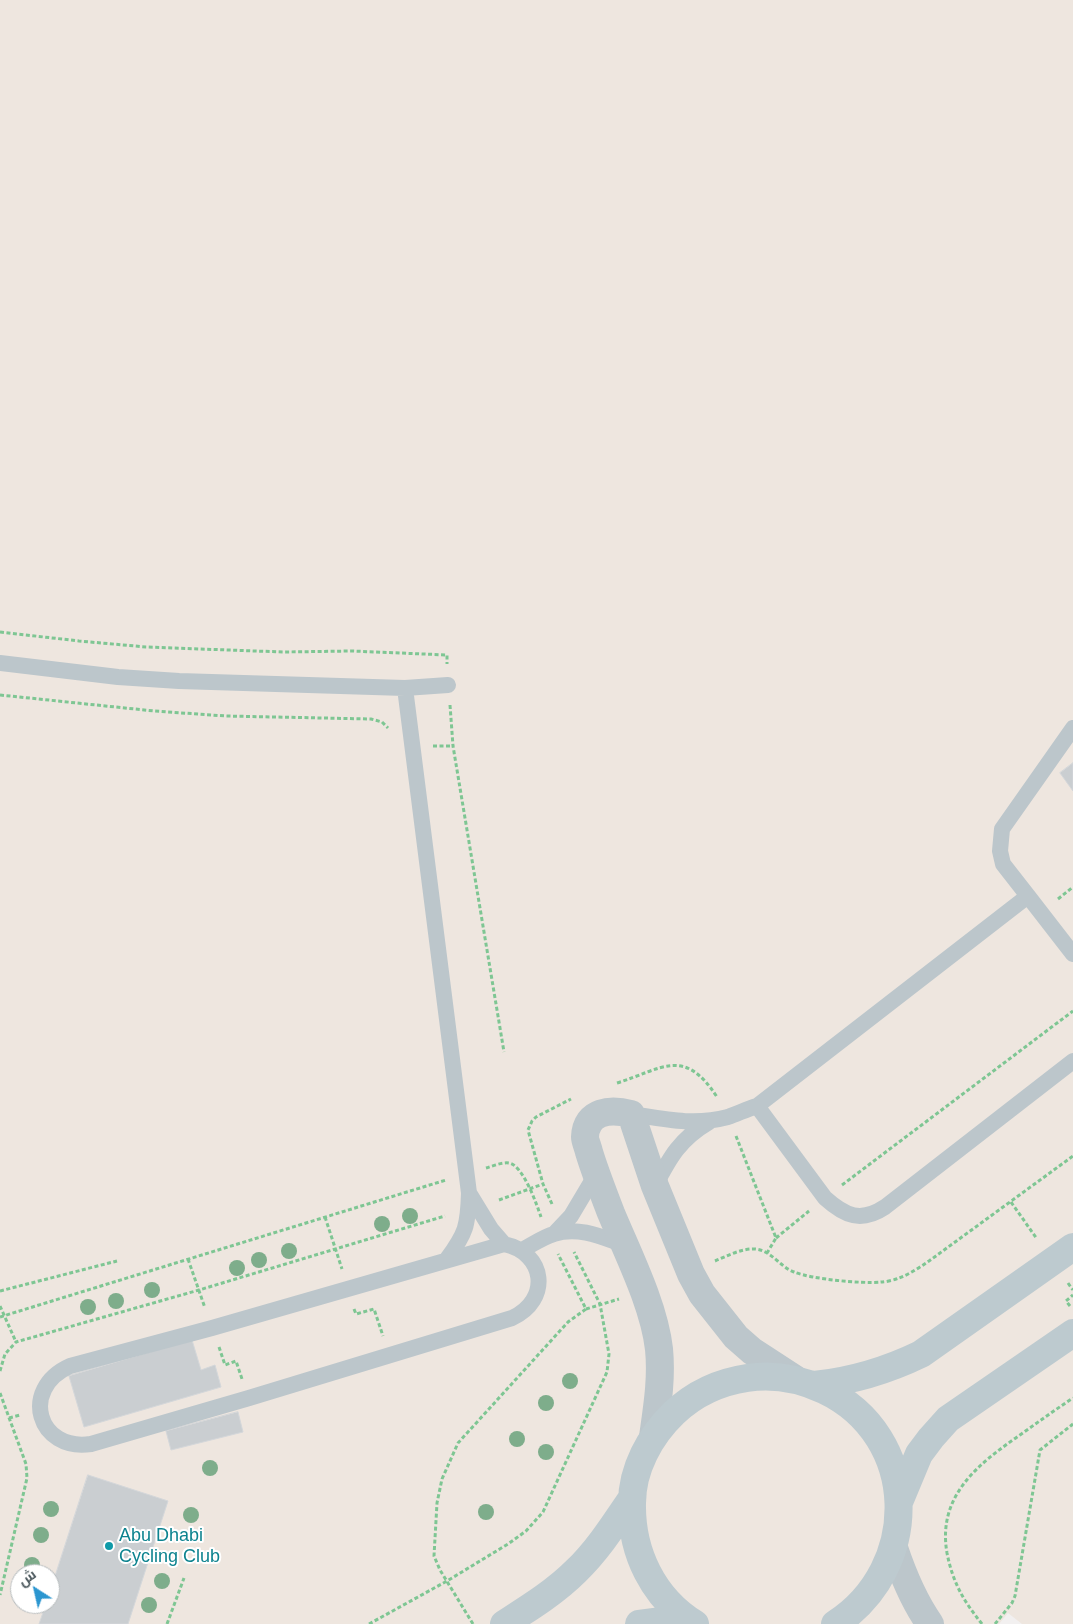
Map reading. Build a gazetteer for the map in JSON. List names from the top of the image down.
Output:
{
  "places": ["Abu Dhabi Cycling Club"],
  "north": "top left"
}
